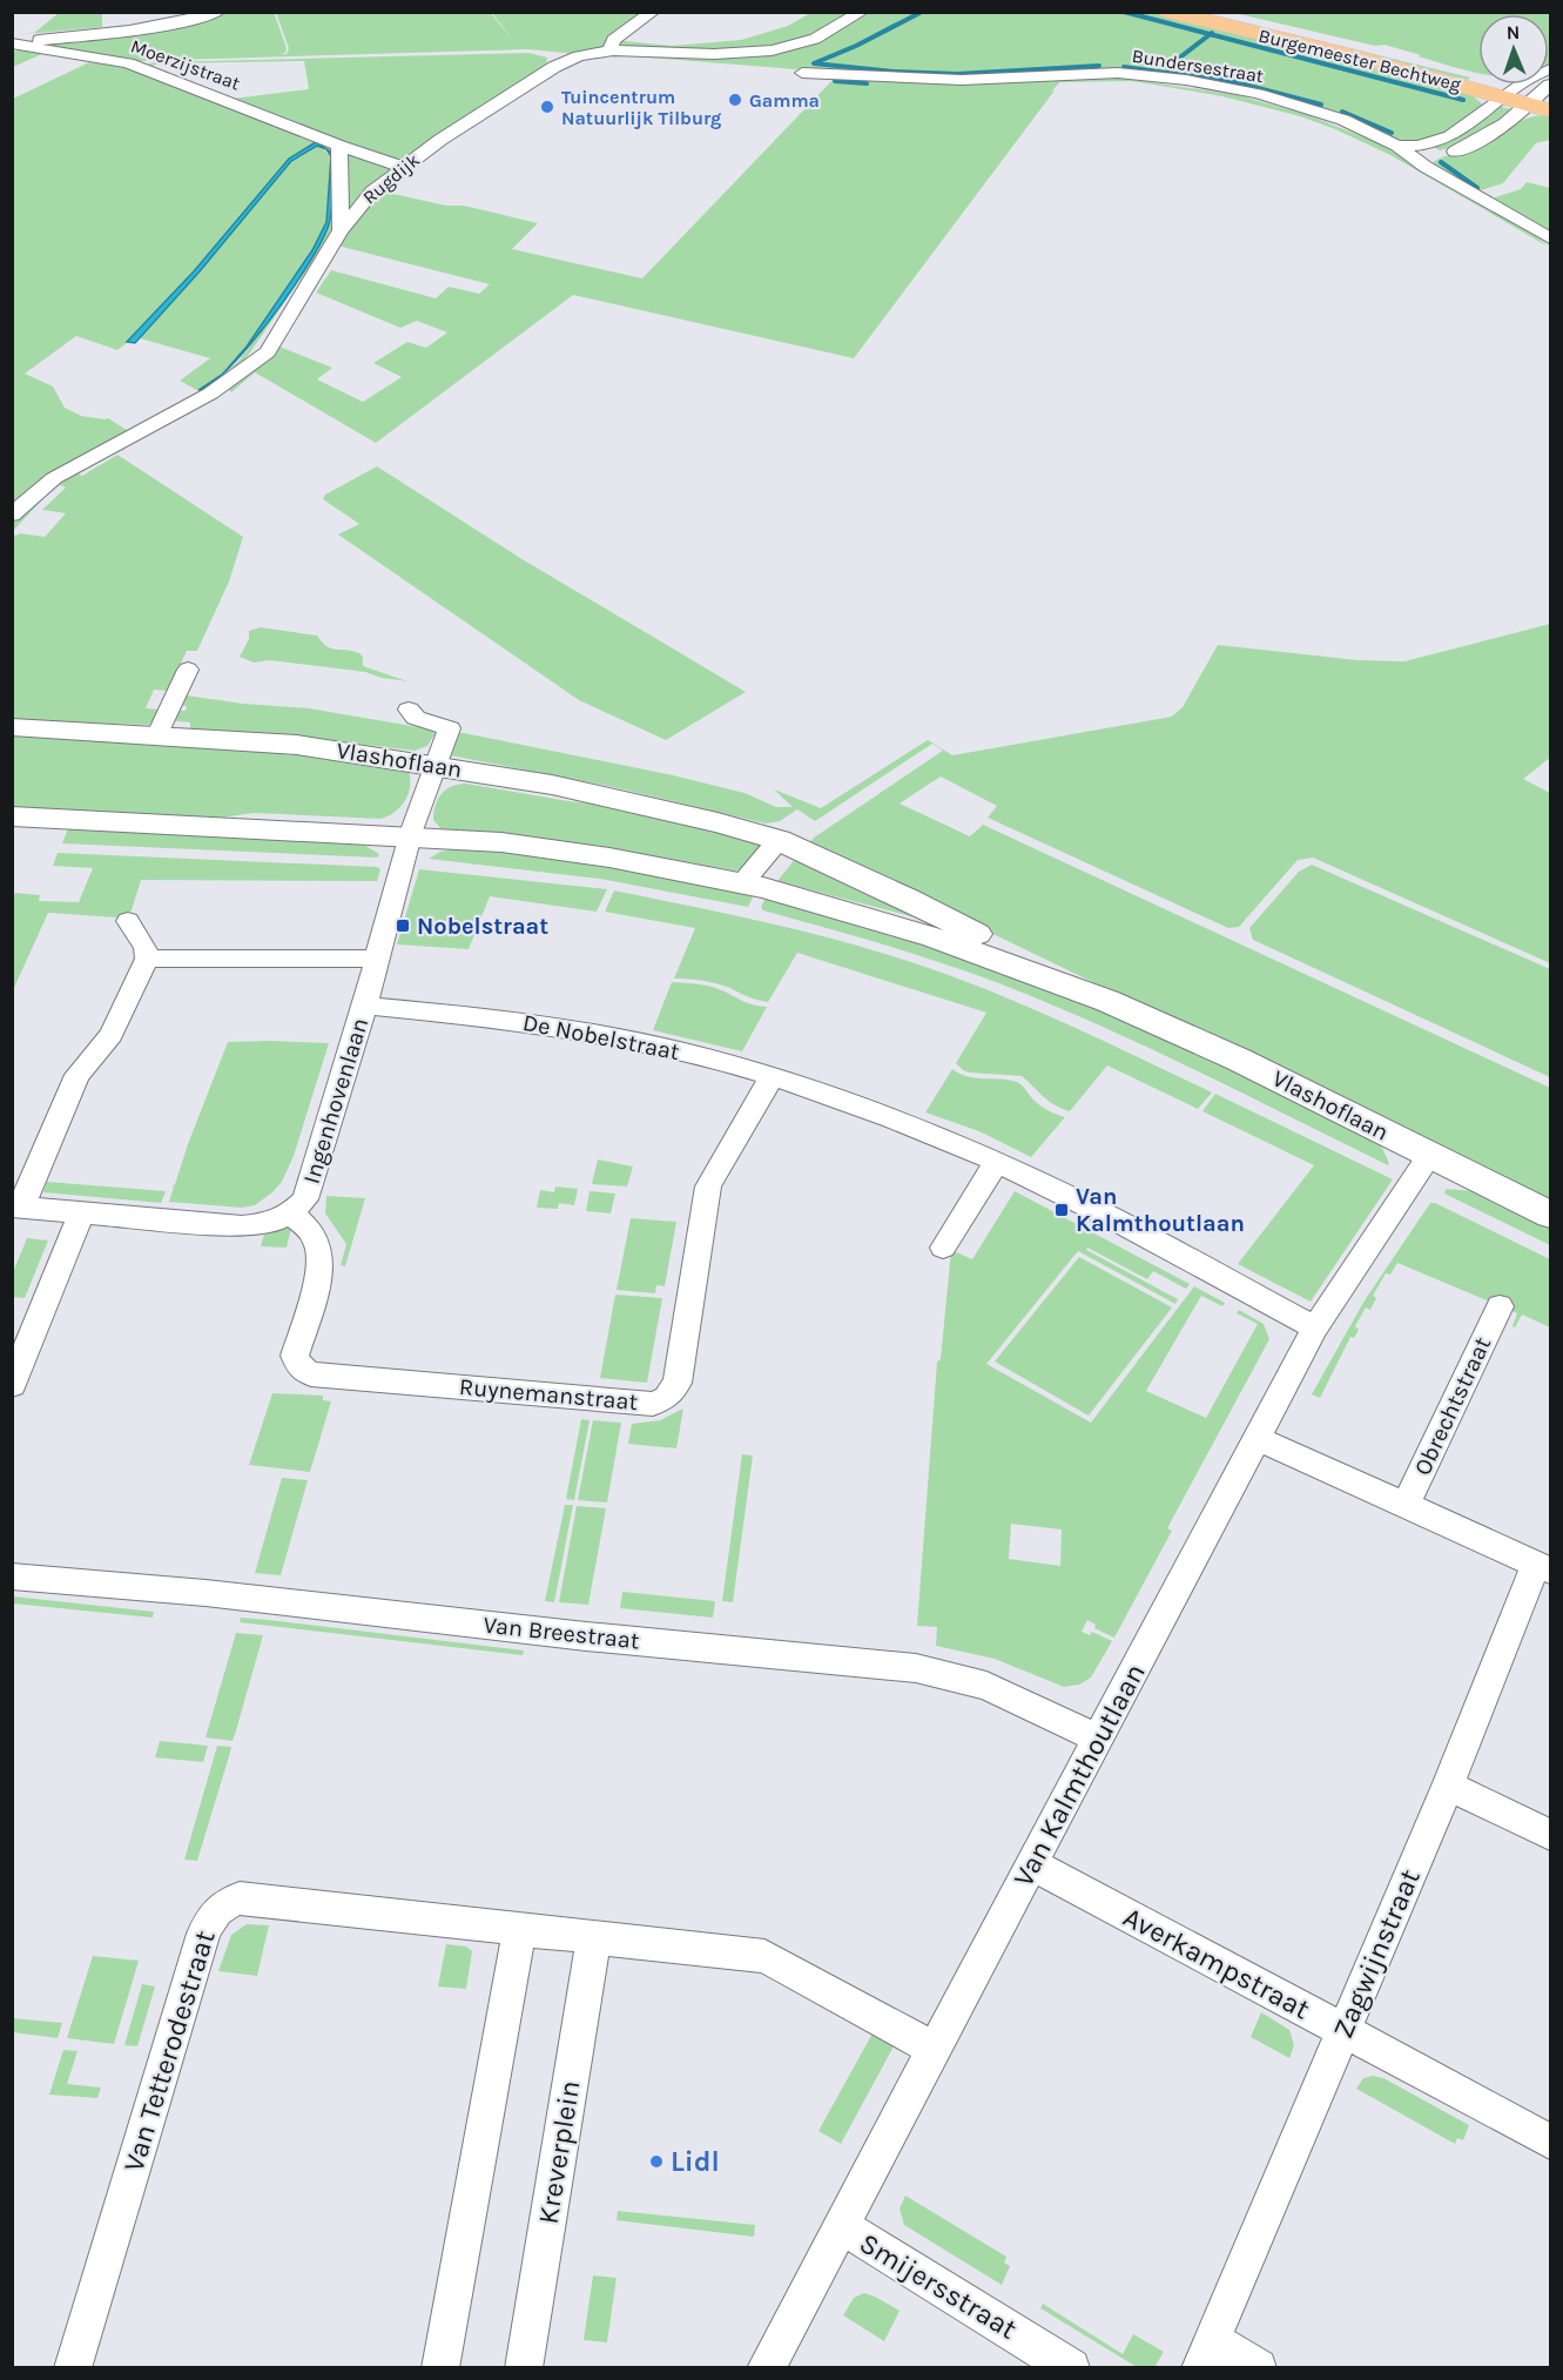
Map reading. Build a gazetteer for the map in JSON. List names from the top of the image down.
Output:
{
  "streets": {
    "main road": ["Burgemeester Bechtweg"],
    "street": [
      "Moerzijstraat",
      "Bundersestraat",
      "Rugdijk",
      "Vlashoflaan",
      "De Nobelstraat",
      "Ingenhovenlaan",
      "Ruynemanstraat",
      "Obrechtstraat",
      "Van Breestraat",
      "Van Kalmthoutlaan",
      "Zagwijnstraat",
      "Averkampstraat",
      "Van Tetterodestraat",
      "Kreverplein",
      "Smijersstraat"
    ]
  },
  "crossings": [
    ["Moerzijstraat", "Rugdijk"],
    ["Vlashoflaan", "Van Kalmthoutlaan"],
    ["De Nobelstraat", "Ingenhovenlaan"],
    ["De Nobelstraat", "Ruynemanstraat"],
    ["De Nobelstraat", "Van Kalmthoutlaan"],
    ["Ingenhovenlaan", "Ruynemanstraat"],
    ["Van Breestraat", "Van Kalmthoutlaan"],
    ["Van Kalmthoutlaan", "Averkampstraat"],
    ["Van Kalmthoutlaan", "Van Tetterodestraat"],
    ["Van Kalmthoutlaan", "Smijersstraat"],
    ["Zagwijnstraat", "Averkampstraat"],
    ["Van Tetterodestraat", "Kreverplein"]
  ],
  "places": {
    "other": ["Gamma", "Tuincentrum Natuurlijk Tilburg", "Lidl"],
    "transit": ["Nobelstraat", "Van Kalmthoutlaan"]
  },
  "north": "top"
}
